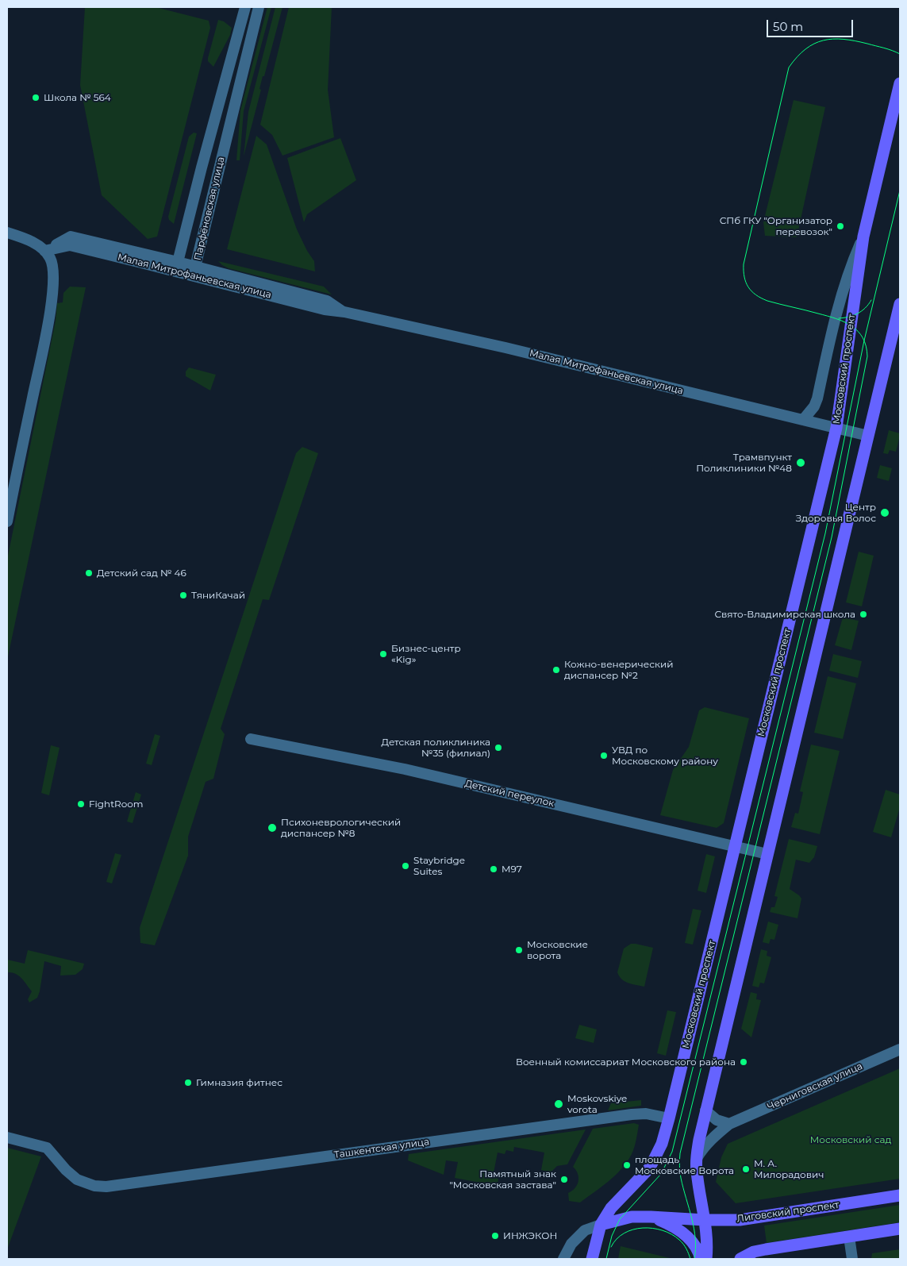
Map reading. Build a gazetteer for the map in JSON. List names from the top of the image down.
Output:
{
  "streets": {
    "main road": ["Московский проспект", "Лиговский проспект"],
    "street": [
      "Парфёновская улица",
      "Малая Митрофаньевская улица",
      "Детский переулок",
      "Черниговская улица",
      "Ташкентская улица"
    ]
  },
  "crossings": [
    ["Парфёновская улица", "Малая Митрофаньевская улица"],
    ["Малая Митрофаньевская улица", "Московский проспект"],
    ["Московский проспект", "Детский переулок"],
    ["Московский проспект", "Ташкентская улица"]
  ],
  "parks": ["Московский сад"],
  "places": [
    "Школа № 564",
    "СПб ГКУ \"Организатор перевозок\"",
    "Трамвпункт Поликлиники №48",
    "Центр Здоровья Волос",
    "Детский сад № 46",
    "ТяниКачай",
    "Свято-Владимирская школа",
    "Бизнес-центр «Kig»",
    "Кожно-венерический диспансер №2",
    "Детская поликлиника №35 (филиал)",
    "УВД по Московскому району",
    "FightRoom",
    "Психоневрологический диспансер №8",
    "Staybridge Suites",
    "M97",
    "Московские ворота",
    "Военный комиссариат Московского района",
    "Гимназия фитнес",
    "Moskovskiye vorota",
    "площадь Московские Ворота",
    "М. А. Милорадович",
    "Памятный знак \"Московская застава\"",
    "ИНЖЭКОН"
  ],
  "scale_bar": "50 m"
}
